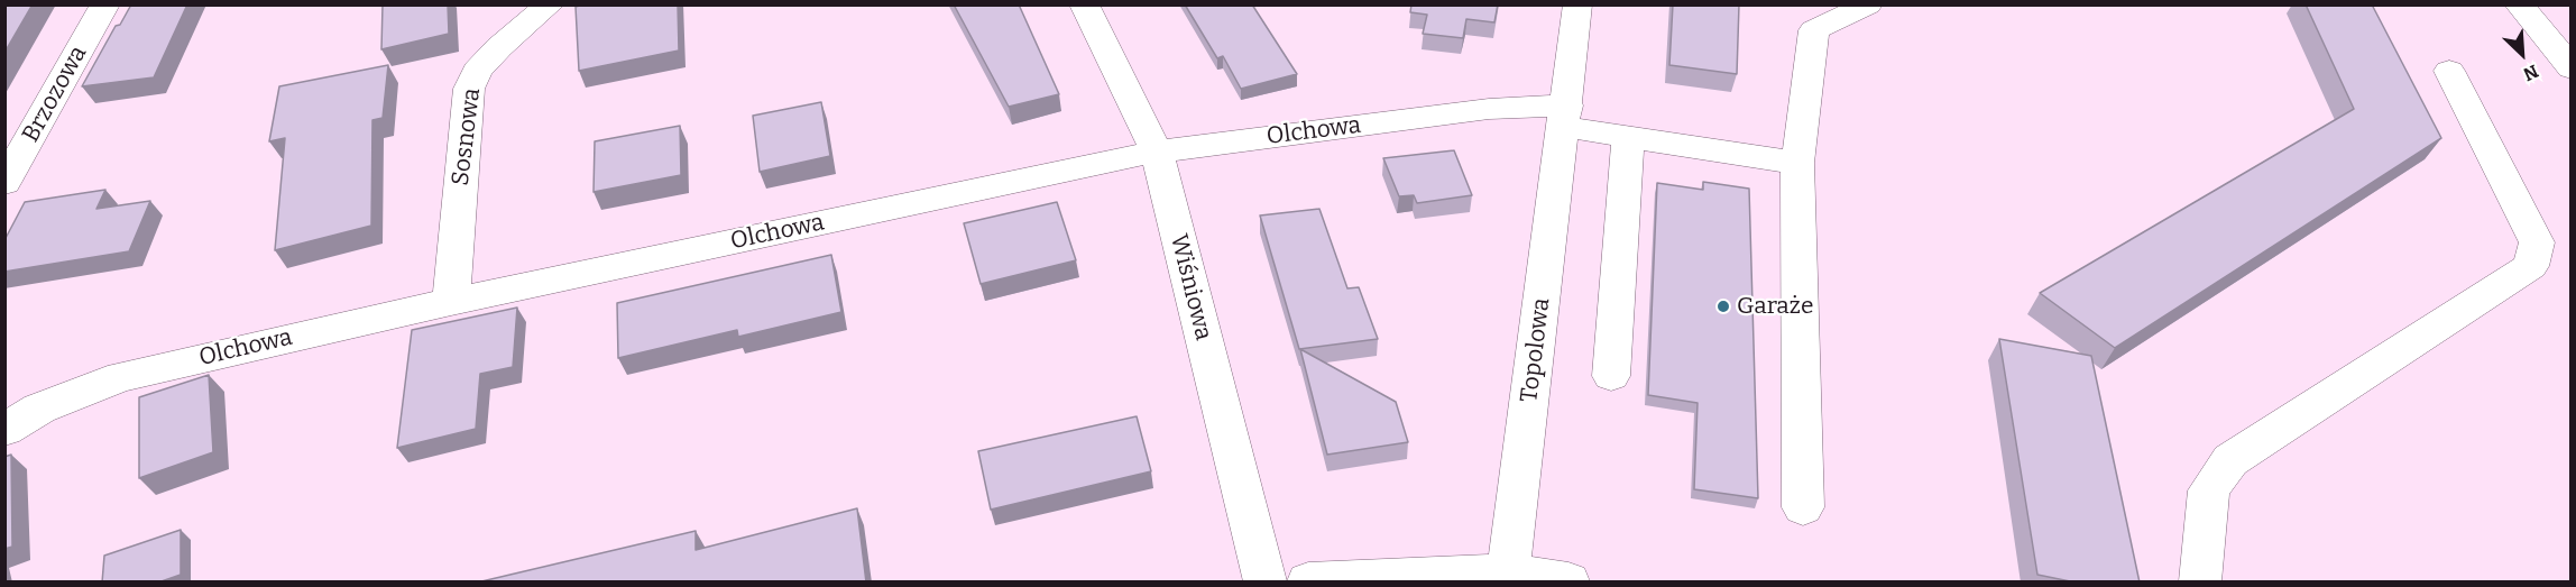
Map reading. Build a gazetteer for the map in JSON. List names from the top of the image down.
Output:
{
  "streets": {
    "street": [
      "Brzozowa",
      "Olchowa",
      "Sosnowa",
      "Wiśniowa",
      "Topolowa"
    ]
  },
  "crossings": [
    ["Olchowa", "Sosnowa"],
    ["Olchowa", "Wiśniowa"],
    ["Olchowa", "Topolowa"]
  ],
  "places": ["Garaże"],
  "north": "bottom right"
}
